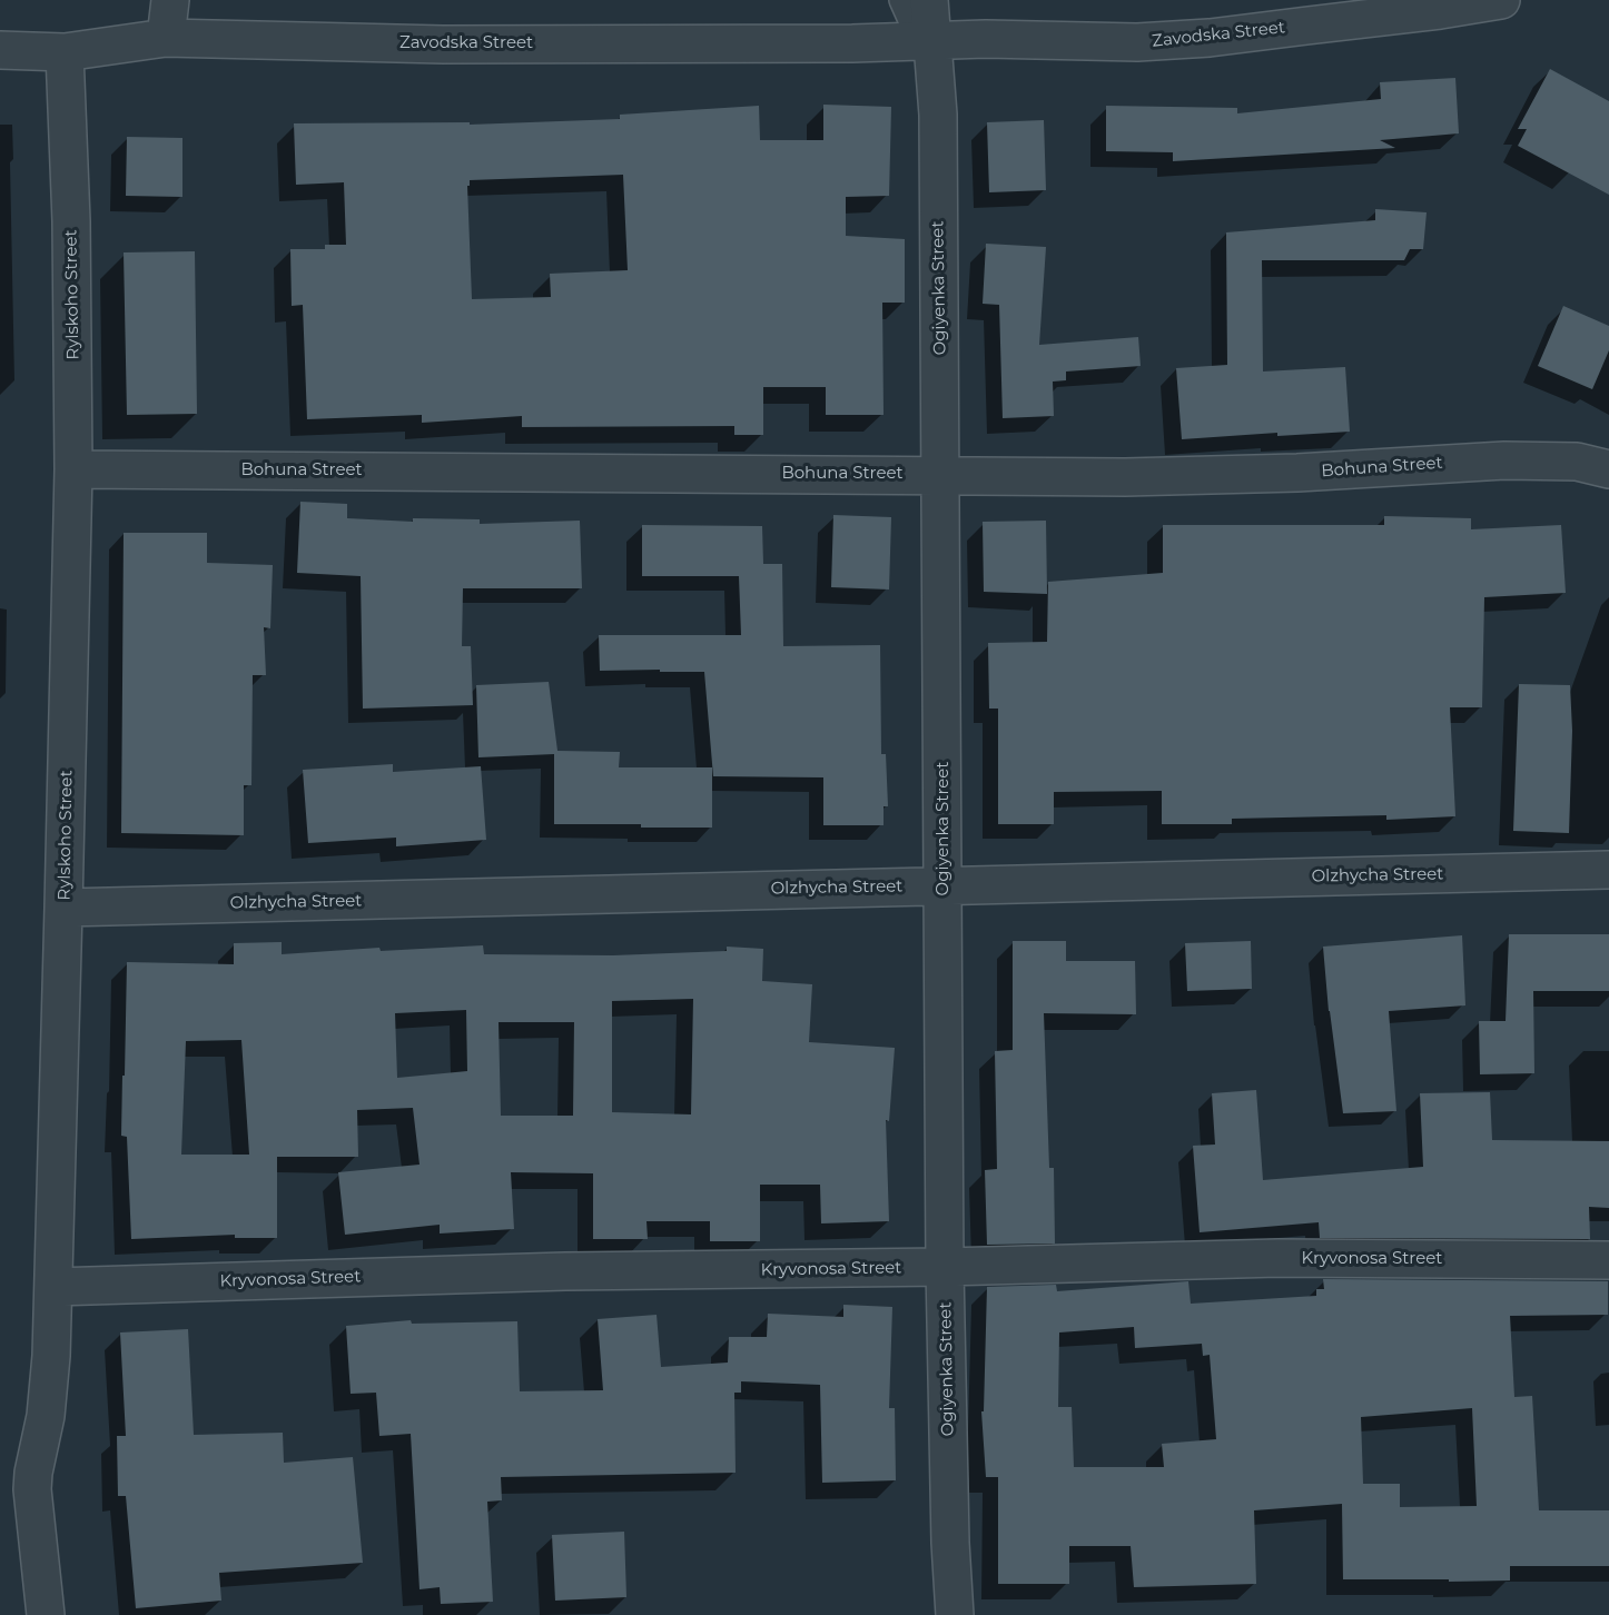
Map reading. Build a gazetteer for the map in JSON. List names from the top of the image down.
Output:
{
  "streets": {
    "street": [
      "Zavodska Street",
      "Ogiyenka Street",
      "Rylskoho Street",
      "Bohuna Street",
      "Olzhycha Street",
      "Kryvonosa Street"
    ]
  },
  "crossings": [
    ["Zavodska Street", "Ogiyenka Street"],
    ["Zavodska Street", "Rylskoho Street"],
    ["Ogiyenka Street", "Bohuna Street"],
    ["Ogiyenka Street", "Olzhycha Street"],
    ["Ogiyenka Street", "Kryvonosa Street"],
    ["Rylskoho Street", "Bohuna Street"],
    ["Rylskoho Street", "Olzhycha Street"],
    ["Rylskoho Street", "Kryvonosa Street"]
  ]
}
